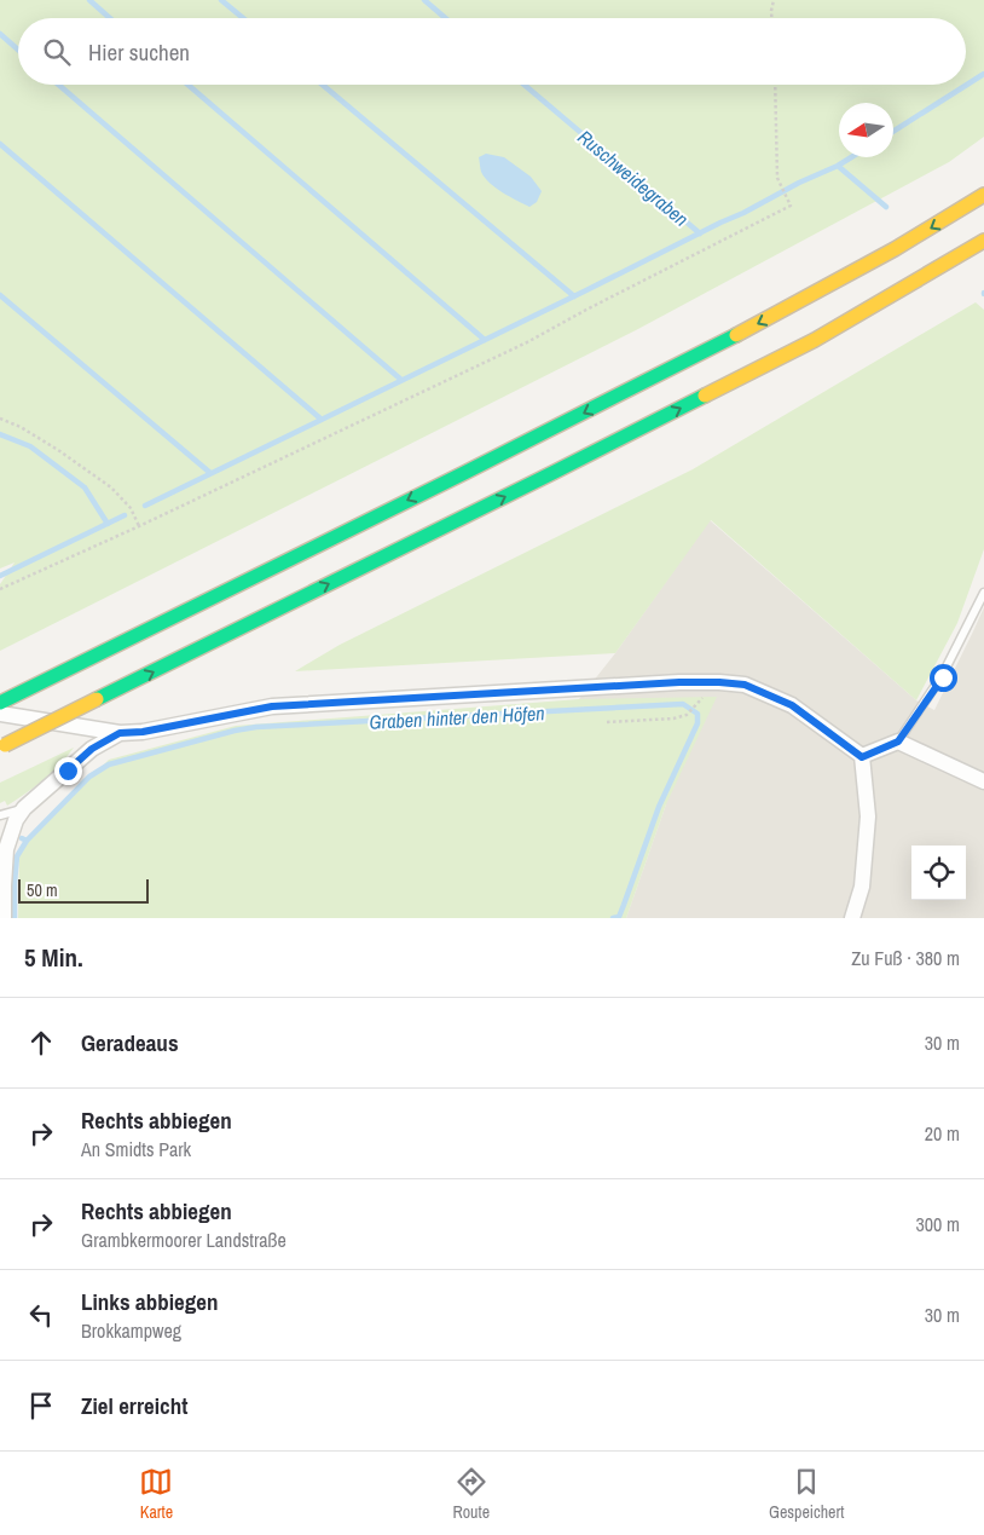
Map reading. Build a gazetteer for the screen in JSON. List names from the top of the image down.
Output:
{
  "water": ["Ruschweidegraben", "Graben hinter den Höfen"],
  "scale_bar": "50 m",
  "north": "left",
  "page": {
    "search": "Hier suchen",
    "scale": "50 m",
    "heading": ["5 Min.", "Zu Fuß · 380 m"],
    "list": [
      ["Geradeaus", "30 m"],
      ["Rechts abbiegen", "An Smidts Park", "20 m"],
      ["Rechts abbiegen", "Grambkermoorer Landstraße", "300 m"],
      ["Links abbiegen", "Brokkampweg", "30 m"],
      "Ziel erreicht"
    ],
    "nav": ["Karte", "Route", "Gespeichert"]
  }
}
